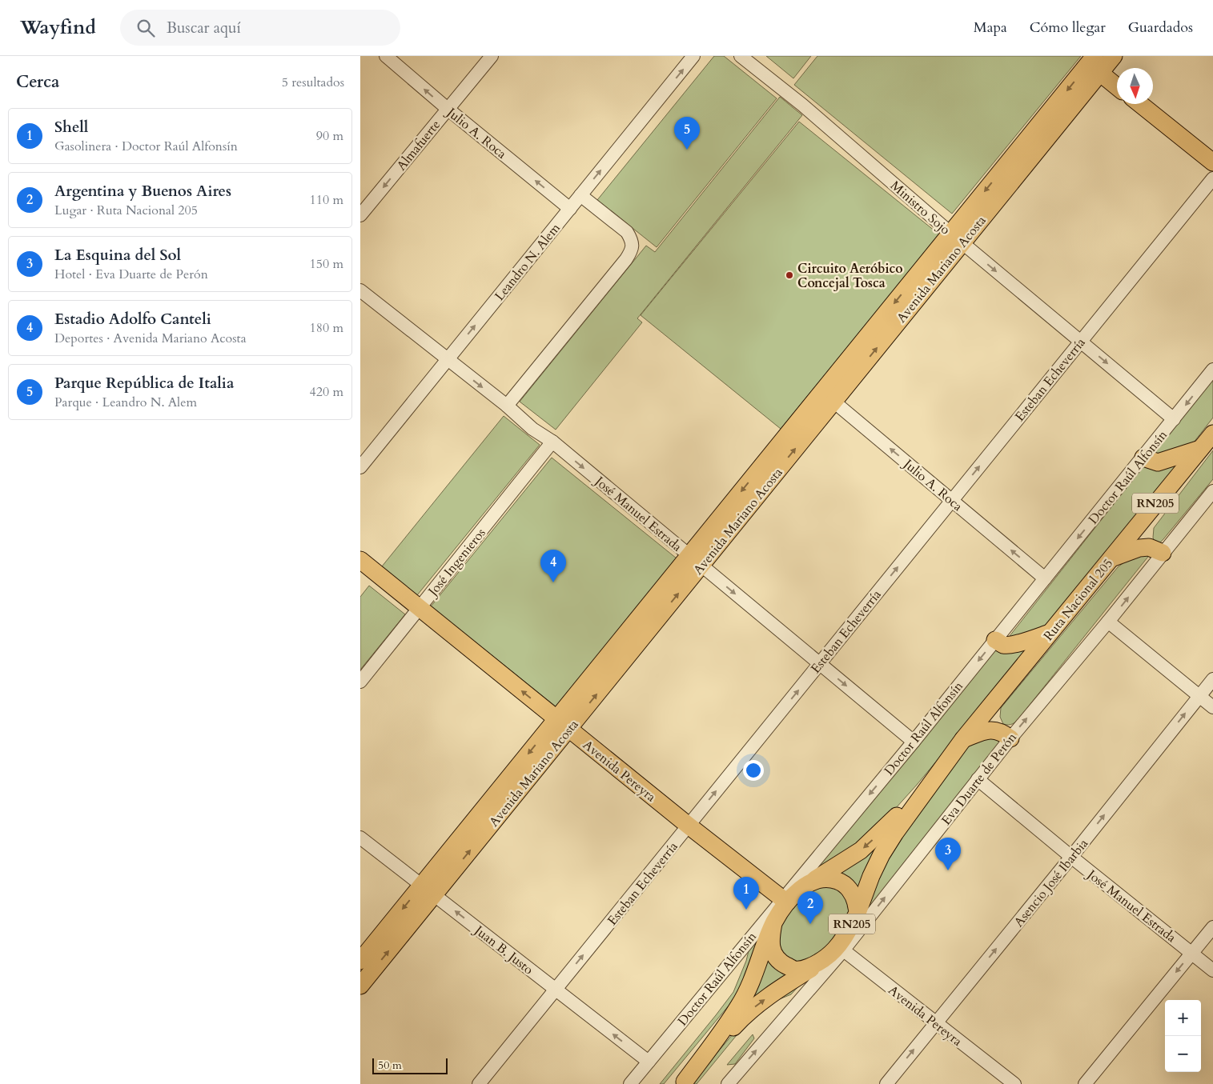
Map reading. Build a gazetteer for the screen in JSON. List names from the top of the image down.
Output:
{
  "streets": {
    "main road": [
      "Avenida Mariano Acosta",
      "RN205",
      "Ruta Nacional 205",
      "Avenida Pereyra"
    ],
    "street": [
      "Julio A. Roca",
      "Almafuerte",
      "Ministro Sojo",
      "Leandro N. Alem",
      "Esteban Echeverría",
      "Doctor Raúl Alfonsín",
      "José Manuel Estrada",
      "José Ingenieros",
      "Eva Duarte de Perón",
      "Asencio José Ibarbia",
      "Juan B. Justo"
    ]
  },
  "crossings": [
    ["Julio A. Roca", "Almafuerte"],
    ["Julio A. Roca", "Leandro N. Alem"],
    ["Julio A. Roca", "Avenida Mariano Acosta"],
    ["Julio A. Roca", "Esteban Echeverría"],
    ["Julio A. Roca", "Doctor Raúl Alfonsín"],
    ["Ministro Sojo", "Avenida Mariano Acosta"],
    ["Ministro Sojo", "Esteban Echeverría"],
    ["Ministro Sojo", "Doctor Raúl Alfonsín"],
    ["Leandro N. Alem", "José Manuel Estrada"],
    ["Avenida Mariano Acosta", "José Manuel Estrada"],
    ["Avenida Mariano Acosta", "Avenida Pereyra"],
    ["Avenida Mariano Acosta", "Juan B. Justo"],
    ["Esteban Echeverría", "José Manuel Estrada"],
    ["Esteban Echeverría", "Avenida Pereyra"],
    ["Esteban Echeverría", "Juan B. Justo"],
    ["Doctor Raúl Alfonsín", "RN205"],
    ["Doctor Raúl Alfonsín", "José Manuel Estrada"],
    ["Doctor Raúl Alfonsín", "Ruta Nacional 205"],
    ["Doctor Raúl Alfonsín", "Avenida Pereyra"],
    ["Doctor Raúl Alfonsín", "Eva Duarte de Perón"],
    ["Doctor Raúl Alfonsín", "Juan B. Justo"],
    ["RN205", "Ruta Nacional 205"],
    ["RN205", "Avenida Pereyra"],
    ["RN205", "Eva Duarte de Perón"],
    ["José Manuel Estrada", "José Ingenieros"],
    ["José Manuel Estrada", "Eva Duarte de Perón"],
    ["José Manuel Estrada", "Asencio José Ibarbia"],
    ["José Ingenieros", "Avenida Pereyra"],
    ["Ruta Nacional 205", "Avenida Pereyra"],
    ["Ruta Nacional 205", "Eva Duarte de Perón"],
    ["Avenida Pereyra", "Eva Duarte de Perón"],
    ["Avenida Pereyra", "Asencio José Ibarbia"]
  ],
  "one_way": [
    "Julio A. Roca",
    "Almafuerte",
    "Ministro Sojo",
    "Leandro N. Alem",
    "Esteban Echeverría",
    "Doctor Raúl Alfonsín",
    "José Manuel Estrada",
    "Eva Duarte de Perón",
    "Asencio José Ibarbia",
    "Juan B. Justo"
  ],
  "places": ["Circuito Aeróbico Concejal Tosca"],
  "scale_bar": "50 m",
  "north": "bottom",
  "page": {
    "header": "Wayfind",
    "search": "Buscar aquí",
    "nav": ["Mapa", "Cómo llegar", "Guardados"],
    "heading": ["Cerca", "5 resultados"],
    "list": [
      {
        "mark": "1",
        "name": "Shell",
        "note": "Gasolinera · Doctor Raúl Alfonsín",
        "value": "90 m"
      },
      {
        "mark": "2",
        "name": "Argentina y Buenos Aires",
        "note": "Lugar · Ruta Nacional 205",
        "value": "110 m"
      },
      {
        "mark": "3",
        "name": "La Esquina del Sol",
        "note": "Hotel · Eva Duarte de Perón",
        "value": "150 m"
      },
      {
        "mark": "4",
        "name": "Estadio Adolfo Canteli",
        "note": "Deportes · Avenida Mariano Acosta",
        "value": "180 m"
      },
      {
        "mark": "5",
        "name": "Parque República de Italia",
        "note": "Parque · Leandro N. Alem",
        "value": "420 m"
      }
    ],
    "pins": [
      "5",
      "4",
      "3",
      "1",
      "2"
    ],
    "map_buttons": ["+", "−"],
    "scale": "50 m"
  }
}
